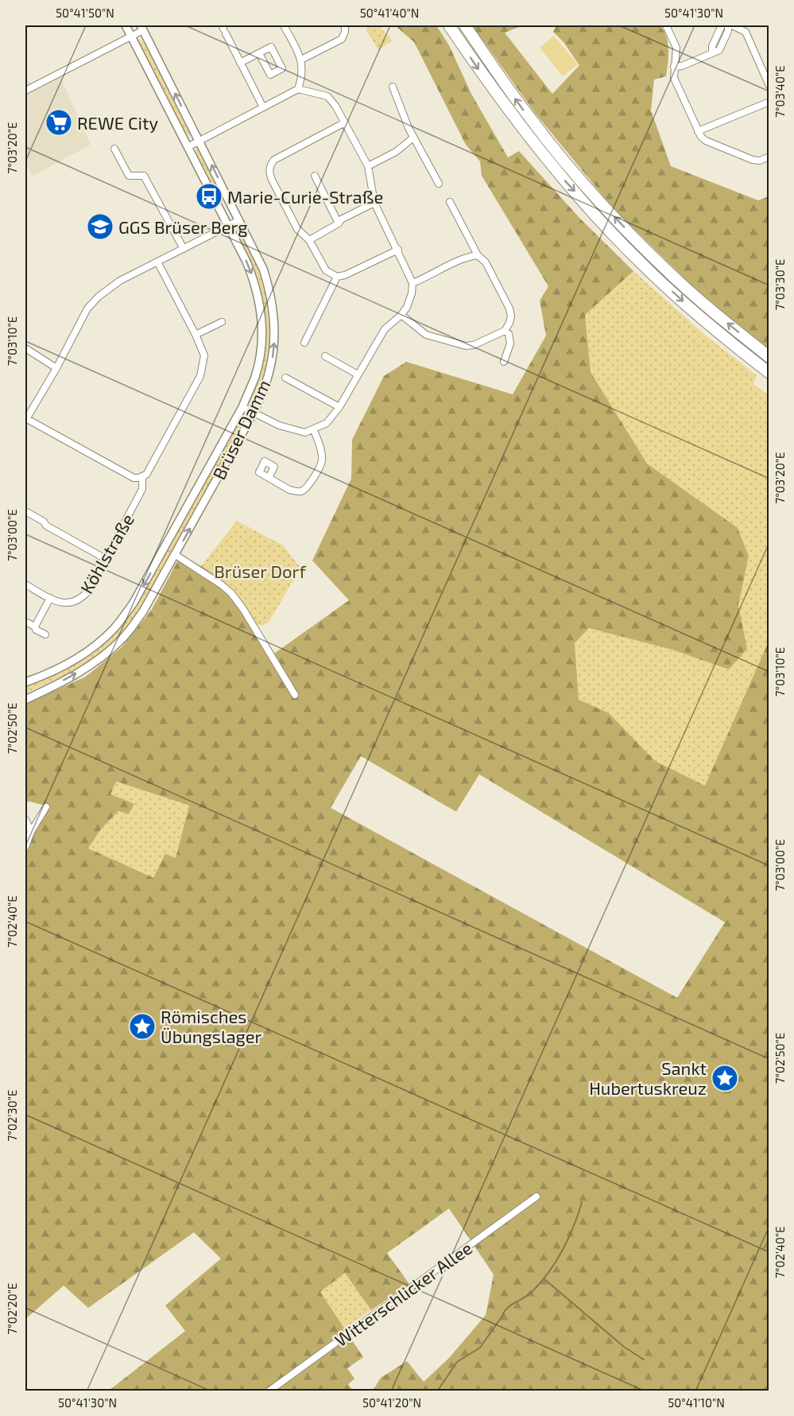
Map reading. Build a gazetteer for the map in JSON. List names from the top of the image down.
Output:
{
  "streets": {
    "street": ["Brüser Damm", "Köhlstraße", "Witterschlicker Allee"]
  },
  "parks": ["Brüser Dorf"],
  "places": {
    "supermarket": ["REWE City"],
    "bus stop": ["Marie-Curie-Straße"],
    "school or university": ["GGS Brüser Berg"],
    "place": ["Römisches Übungslager", "Sankt Hubertuskreuz"]
  },
  "coordinates": [
    "50°41'50\"N",
    "50°41'40\"N",
    "50°41'30\"N",
    "7°03'40\"E",
    "7°03'20\"E",
    "7°03'30\"E",
    "7°03'10\"E",
    "7°03'00\"E",
    "7°02'50\"E",
    "7°02'40\"E",
    "7°02'30\"E",
    "7°02'20\"E",
    "50°41'20\"N",
    "50°41'10\"N"
  ]
}
